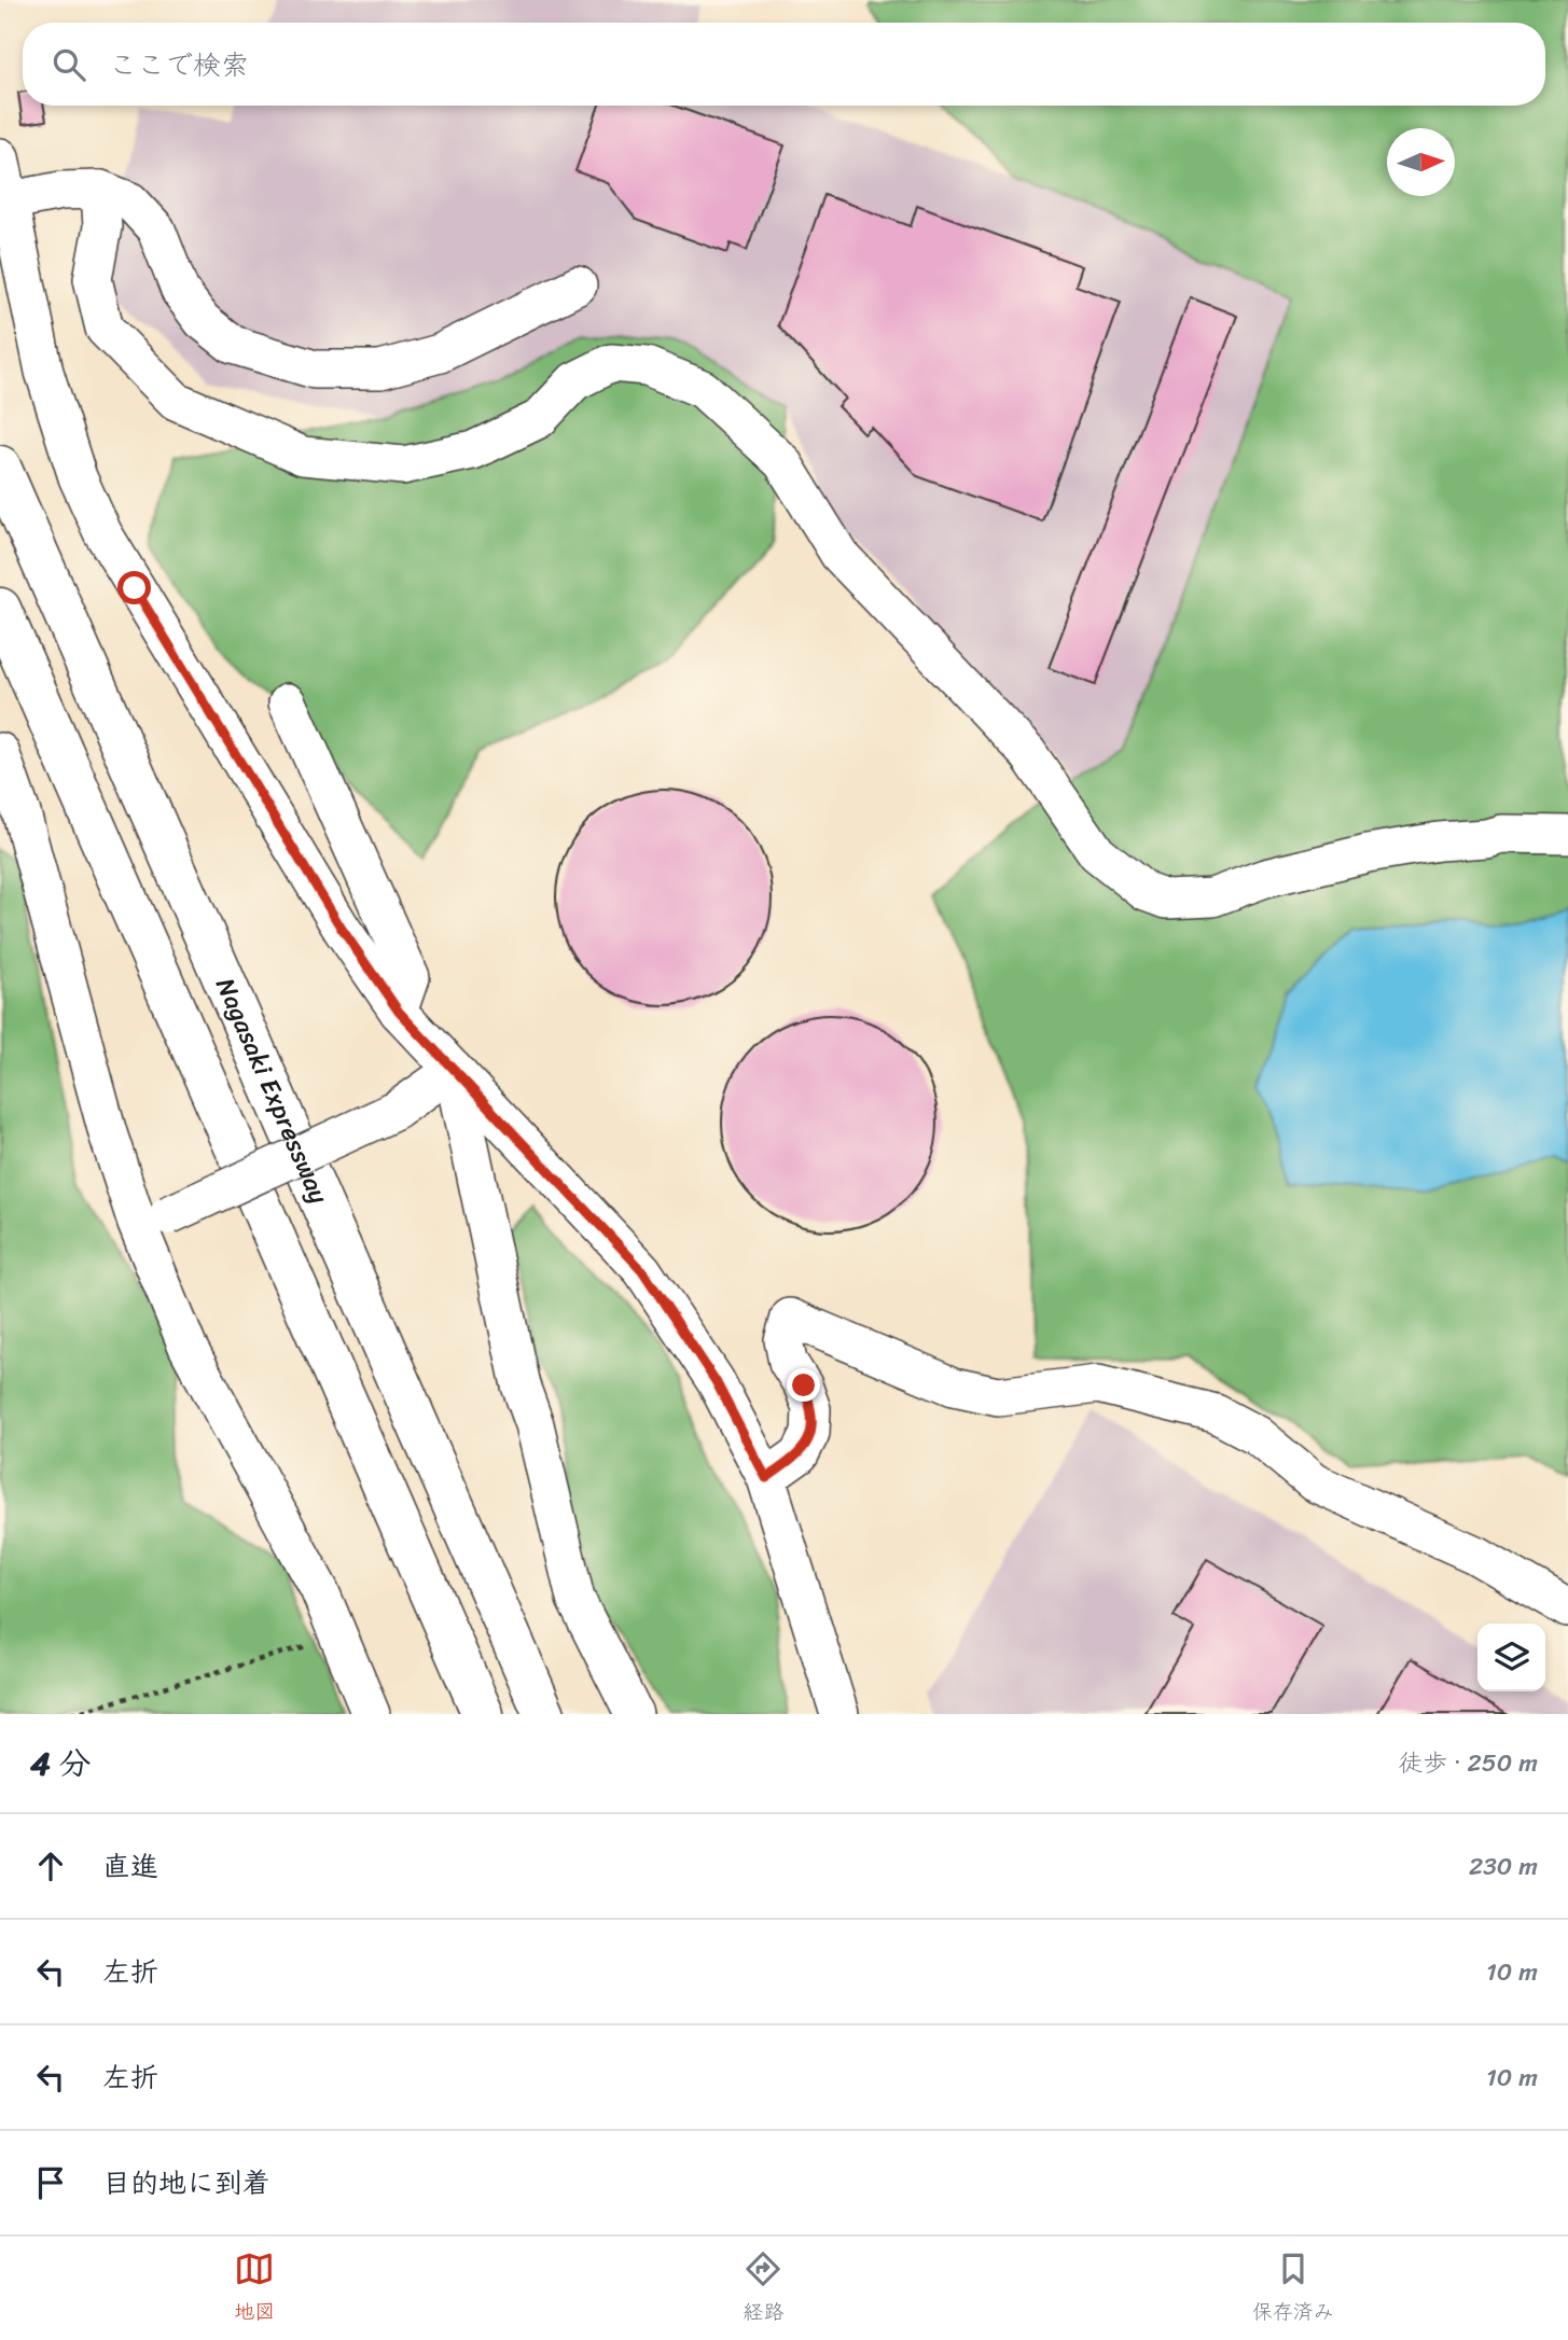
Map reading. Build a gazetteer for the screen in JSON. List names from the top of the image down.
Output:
{
  "streets": {
    "highway": ["Nagasaki Expressway"]
  },
  "north": "right",
  "page": {
    "search": "ここで検索",
    "heading": ["4 分", "徒歩 · 250 m"],
    "list": [
      ["直進", "230 m"],
      ["左折", "10 m"],
      ["左折", "10 m"],
      "目的地に到着"
    ],
    "nav": ["地図", "経路", "保存済み"]
  }
}
